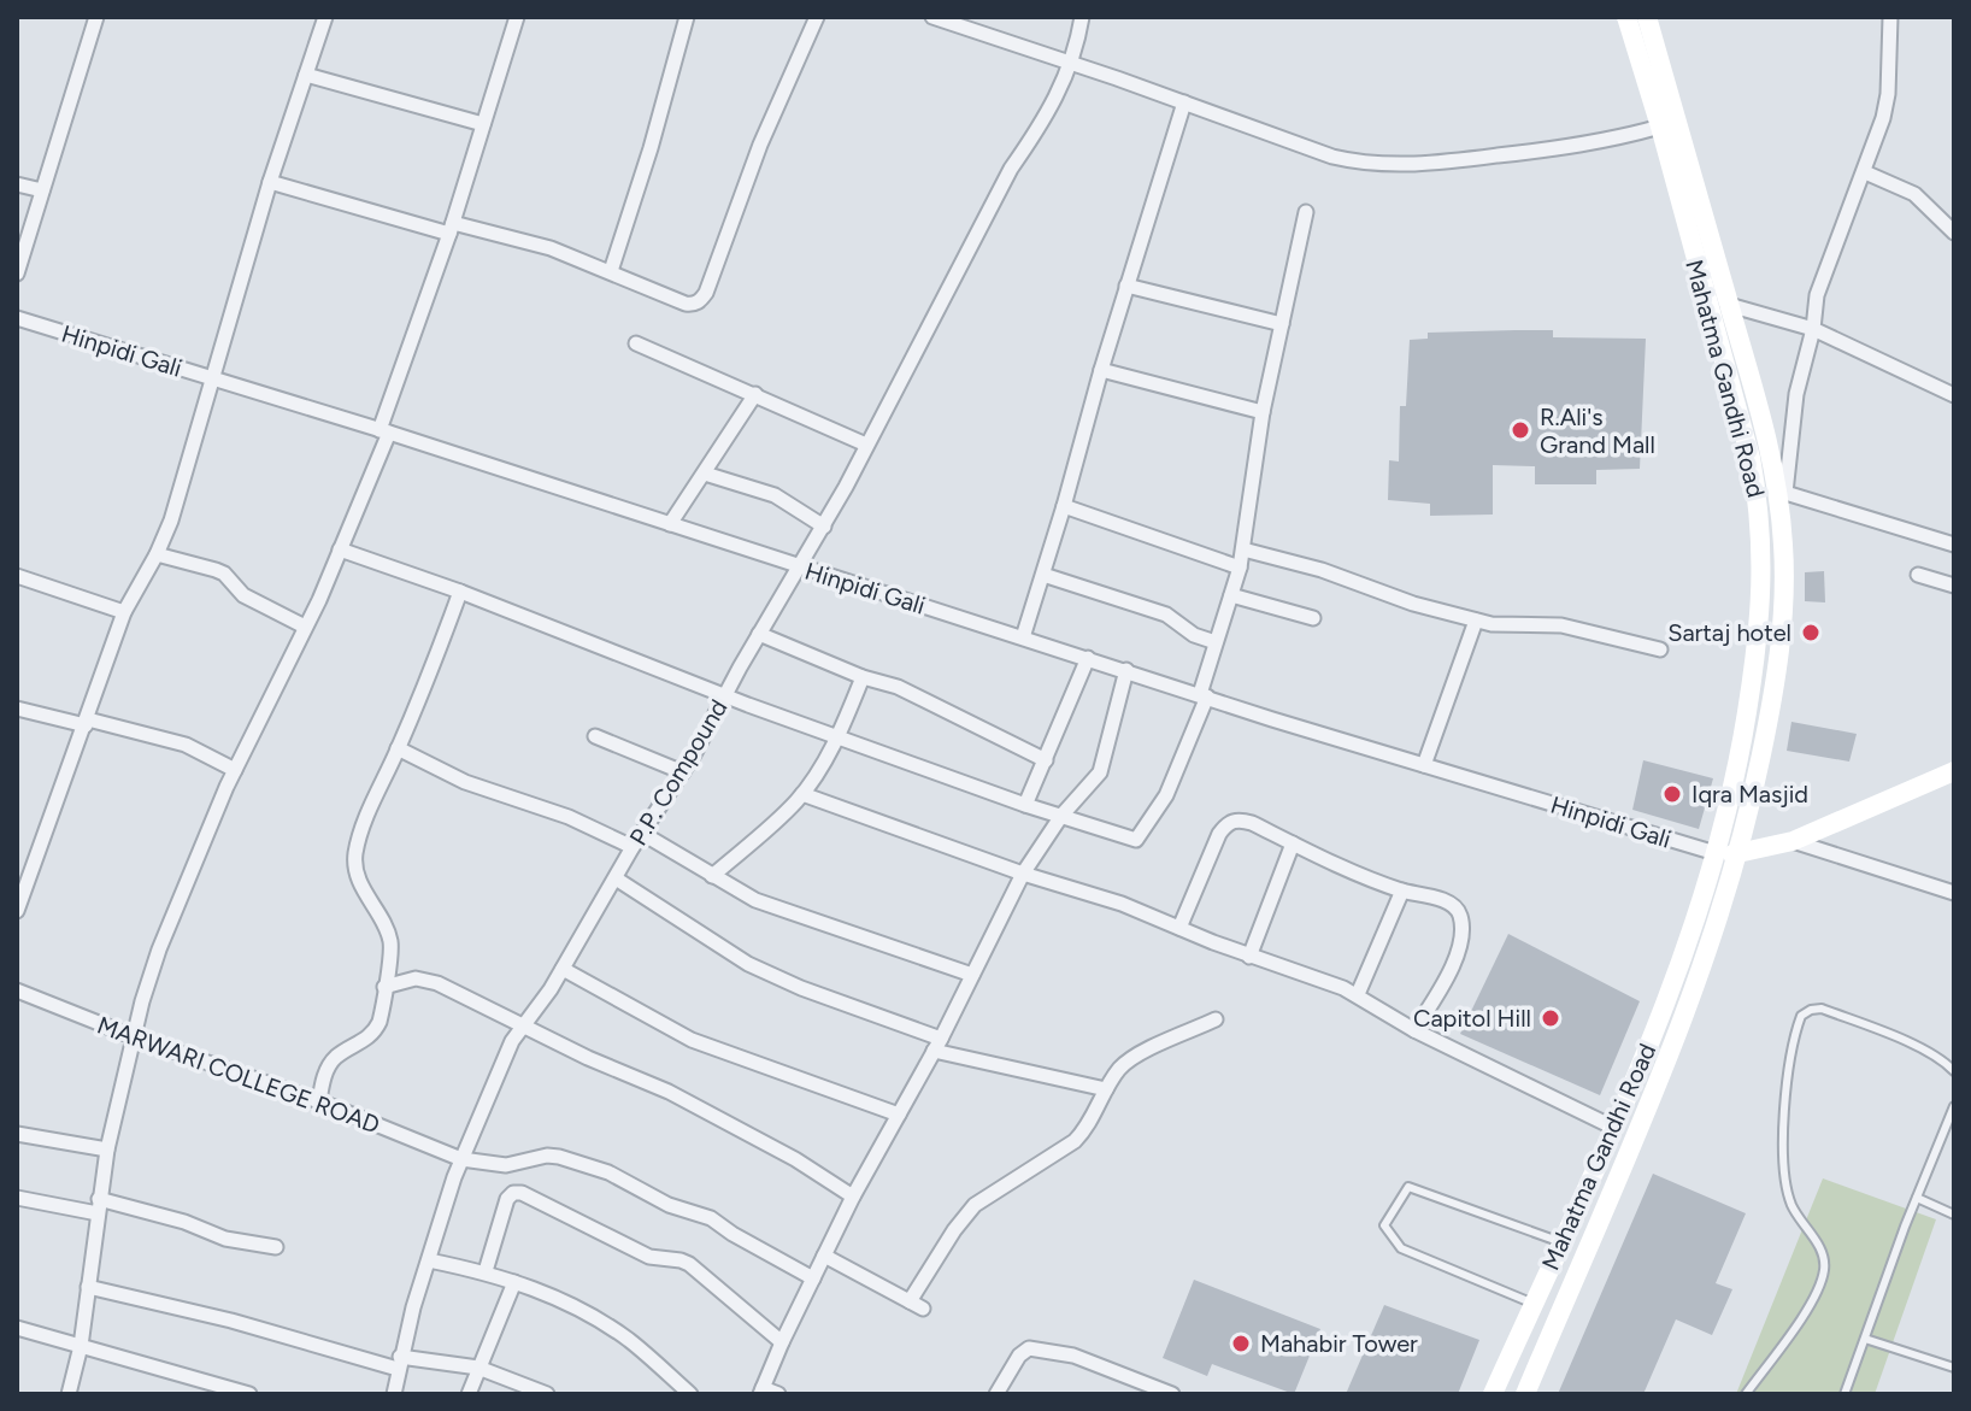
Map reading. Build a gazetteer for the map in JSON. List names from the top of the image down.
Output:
{
  "streets": {
    "main road": ["Mahatma Gandhi Road"],
    "street": ["Hinpidi Gali", "P.P. Compound", "MARWARI COLLEGE ROAD"]
  },
  "crossings": [
    ["Hinpidi Gali", "Mahatma Gandhi Road"],
    ["Hinpidi Gali", "P.P. Compound"],
    ["P.P. Compound", "MARWARI COLLEGE ROAD"]
  ],
  "places": [
    "R.Ali's Grand Mall",
    "Sartaj hotel",
    "Iqra Masjid",
    "Capitol Hill",
    "Mahabir Tower"
  ]
}
